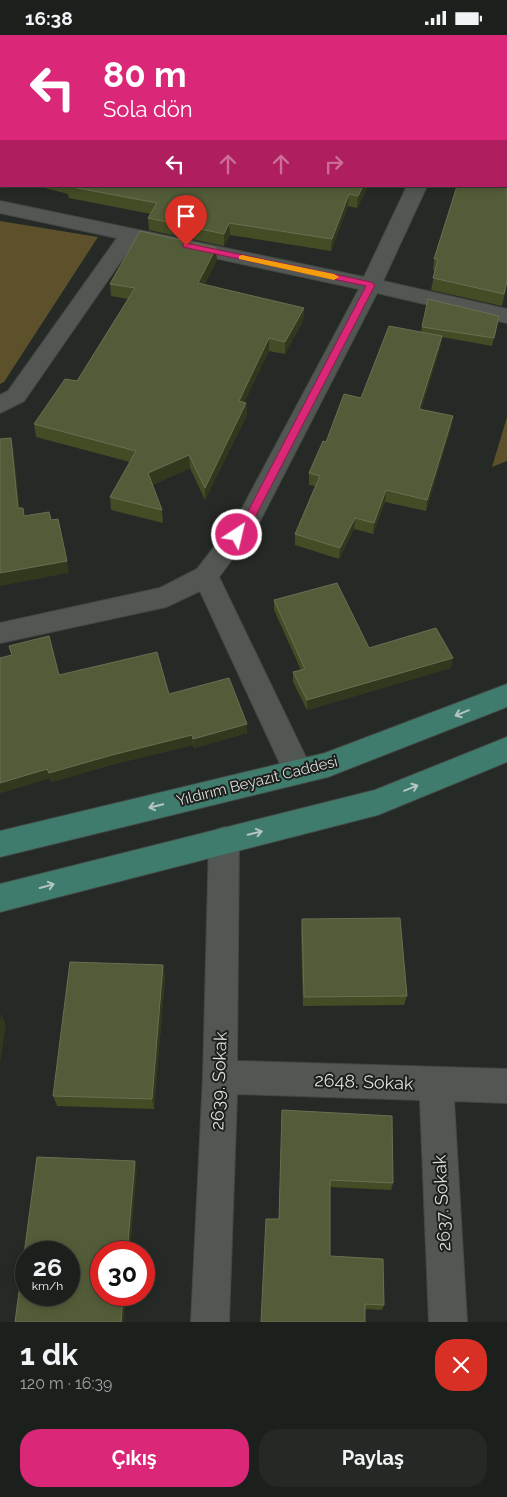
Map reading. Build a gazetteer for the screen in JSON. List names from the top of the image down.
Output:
{
  "streets": {
    "main road": ["Yıldırım Beyazıt Caddesi"],
    "street": ["2639. Sokak", "2648. Sokak", "2637. Sokak"]
  },
  "crossings": [
    ["2639. Sokak", "2648. Sokak"],
    ["2648. Sokak", "2637. Sokak"]
  ],
  "page": {
    "status": "16:38",
    "turn": ["80 m", "Sola dön"],
    "speed": "26 km/h",
    "limit": "30",
    "heading": ["1 dk", "120 m · 16:39"],
    "buttons": ["Çıkış", "Paylaş"]
  }
}
